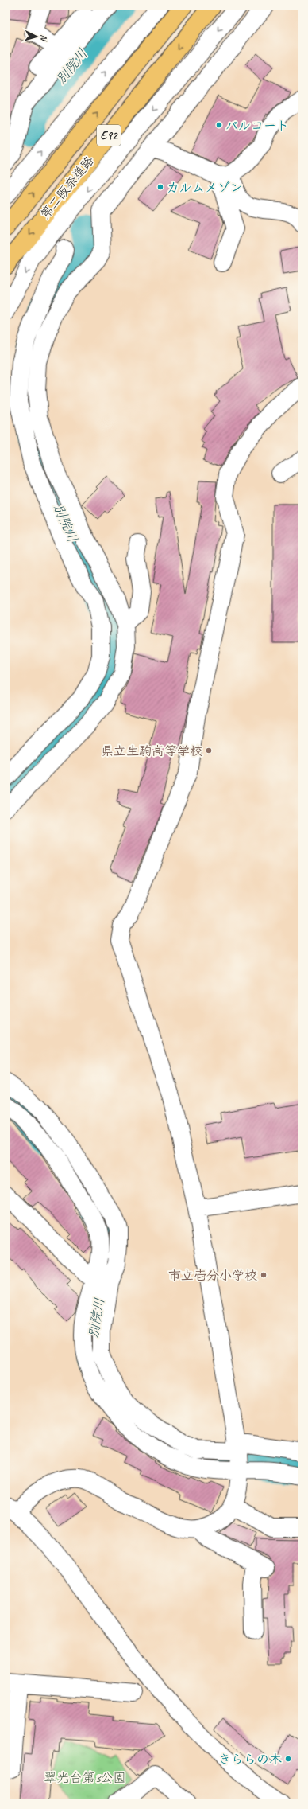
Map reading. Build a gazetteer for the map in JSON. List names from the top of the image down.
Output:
{
  "streets": {
    "highway": ["E92", "第二阪奈道路"]
  },
  "water": ["別院川"],
  "parks": ["翠光台第3公園"],
  "places": [
    "パルコート",
    "カルムメゾン",
    "県立生駒高等学校",
    "市立壱分小学校",
    "きららの木"
  ],
  "north": "right"
}
